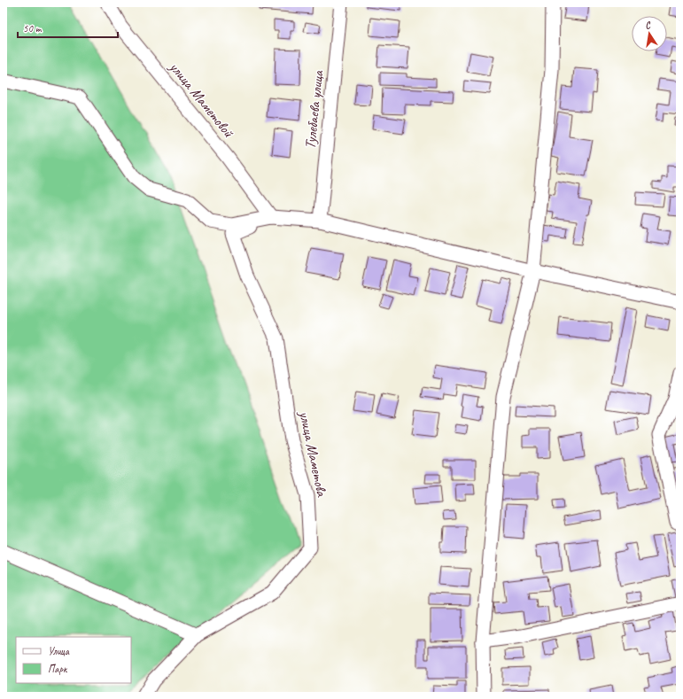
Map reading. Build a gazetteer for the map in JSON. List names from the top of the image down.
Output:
{
  "streets": {
    "street": ["улица Маметовой", "Тулебаева улица", "улица Маметова"]
  },
  "crossings": [
    ["улица Маметовой", "улица Маметова"]
  ],
  "legend": ["Улица", "Парк"],
  "scale_bar": "50 m",
  "north": "top"
}
